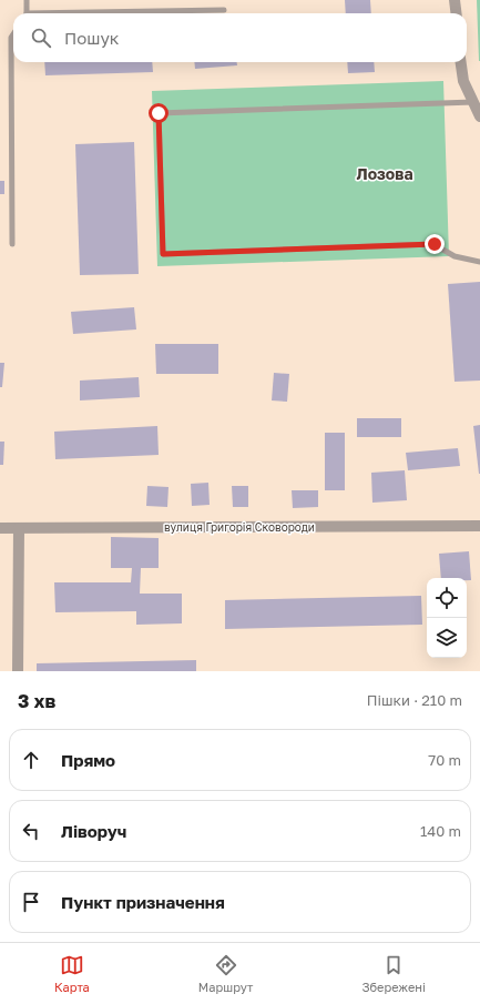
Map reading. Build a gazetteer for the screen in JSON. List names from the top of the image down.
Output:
{
  "streets": {
    "street": ["вулиця Григорія Сковороди"]
  },
  "districts": ["Лозова"],
  "page": {
    "search": "Пошук",
    "heading": ["3 хв", "Пішки · 210 m"],
    "list": [
      ["Прямо", "70 m"],
      ["Ліворуч", "140 m"],
      "Пункт призначення"
    ],
    "nav": ["Карта", "Маршрут", "Збережені"]
  }
}
